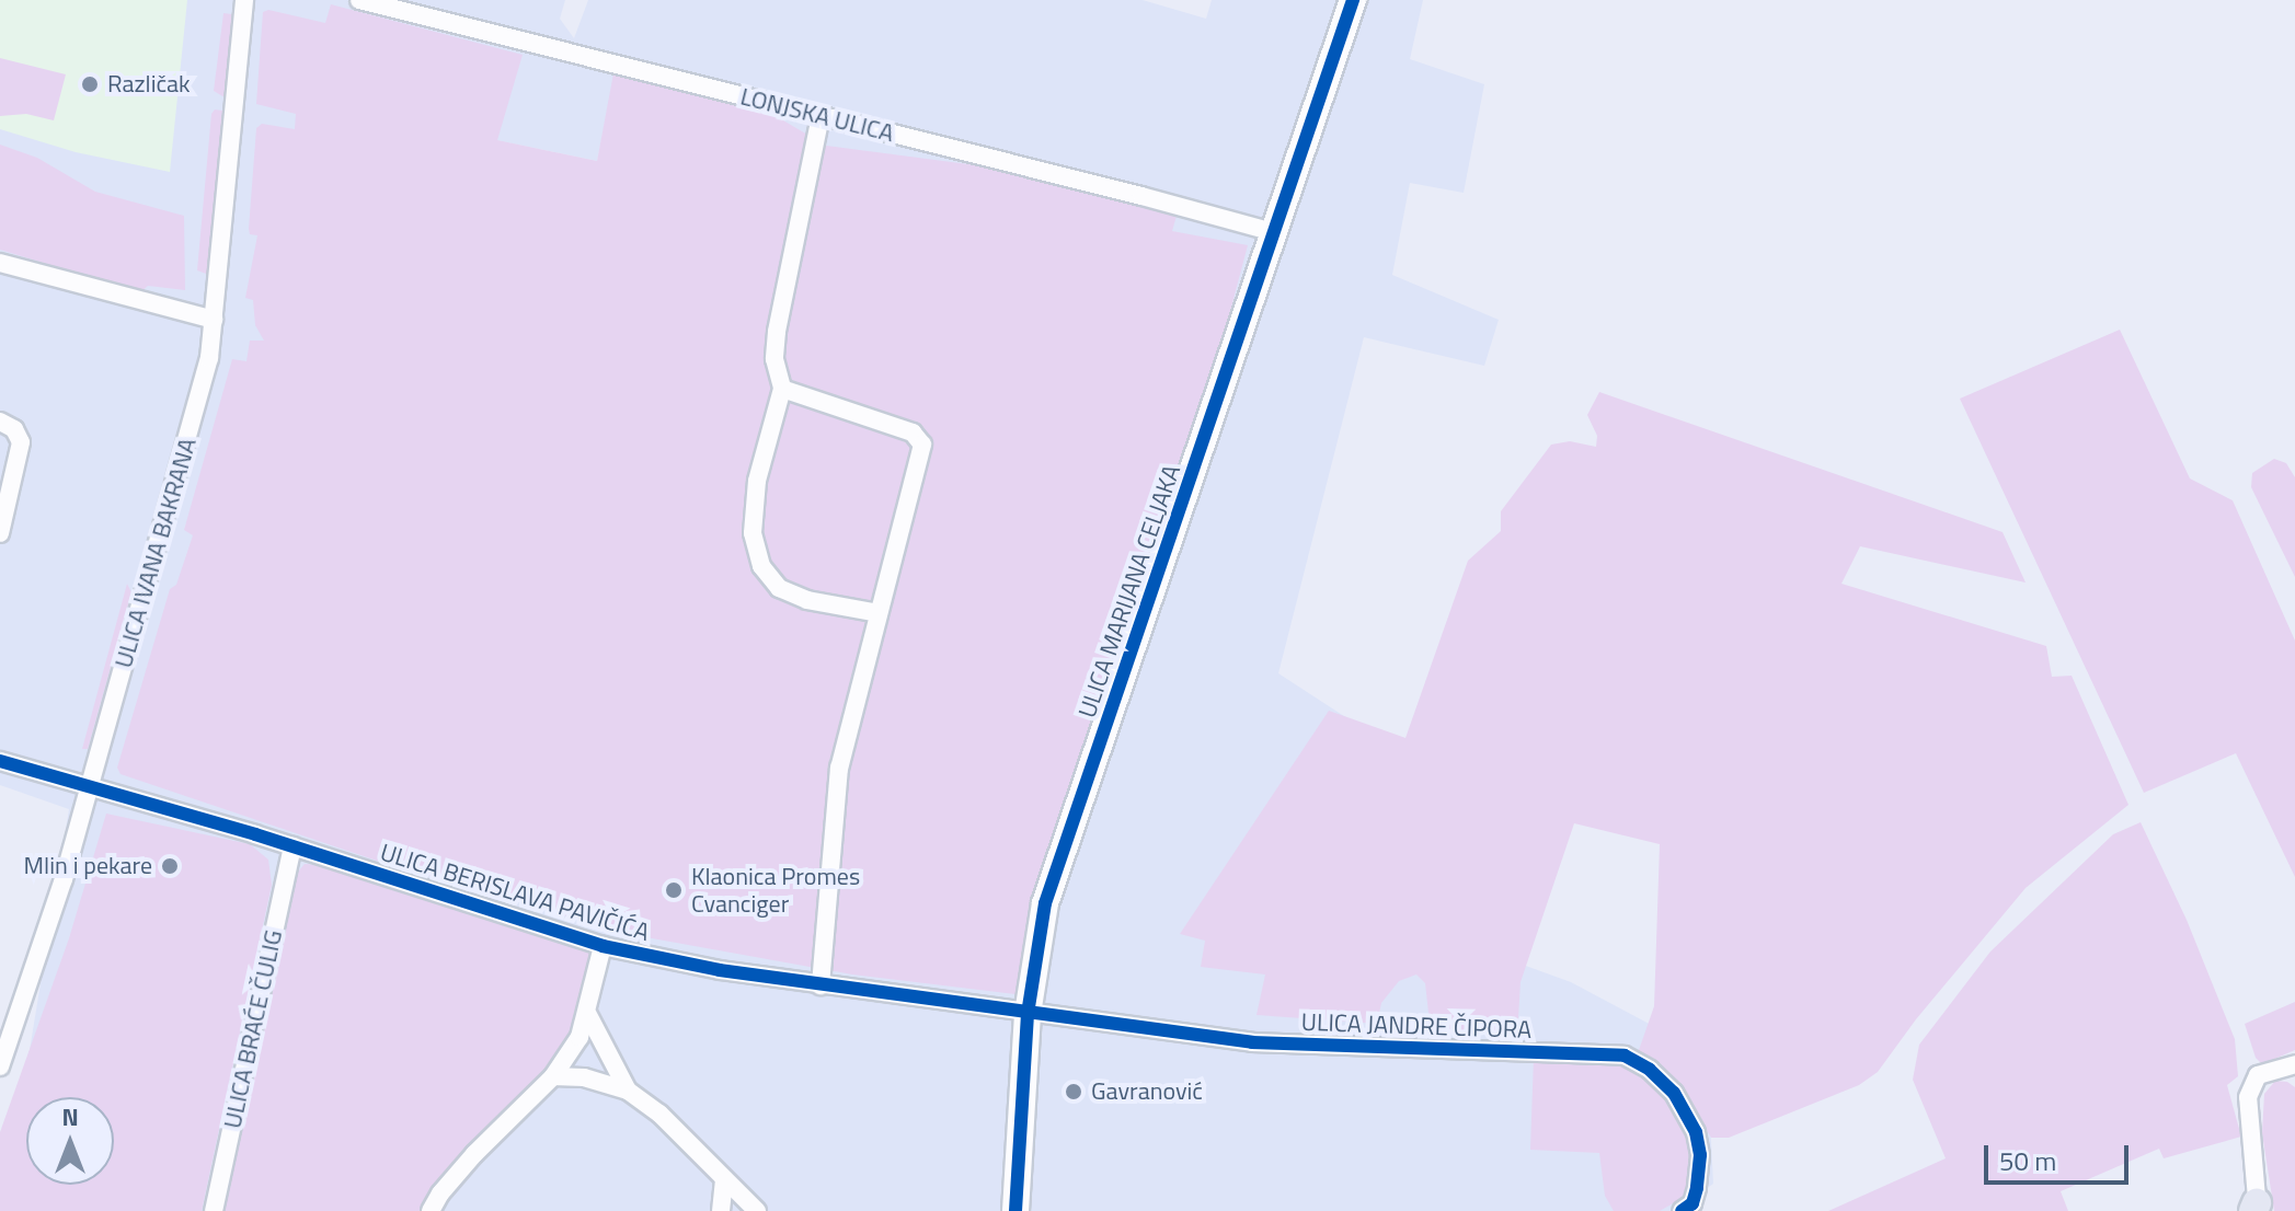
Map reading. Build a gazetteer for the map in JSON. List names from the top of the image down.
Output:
{
  "streets": {
    "main road": ["ULICA MARIJANA CELJAKA"],
    "street": [
      "LONJSKA ULICA",
      "ULICA IVANA BAKRANA",
      "ULICA BERISLAVA PAVIČIĆA",
      "ULICA JANDRE ČIPORA",
      "ULICA BRAĆE ČULIG"
    ]
  },
  "crossings": [
    ["LONJSKA ULICA", "ULICA MARIJANA CELJAKA"],
    ["ULICA IVANA BAKRANA", "ULICA BERISLAVA PAVIČIĆA"],
    ["ULICA MARIJANA CELJAKA", "ULICA BERISLAVA PAVIČIĆA"],
    ["ULICA MARIJANA CELJAKA", "ULICA JANDRE ČIPORA"],
    ["ULICA BERISLAVA PAVIČIĆA", "ULICA JANDRE ČIPORA"],
    ["ULICA BERISLAVA PAVIČIĆA", "ULICA BRAĆE ČULIG"]
  ],
  "places": [
    "Različak",
    "Mlin i pekare",
    "Klaonica Promes Cvanciger",
    "Gavranović"
  ],
  "scale_bar": "50 m",
  "north": "top"
}
